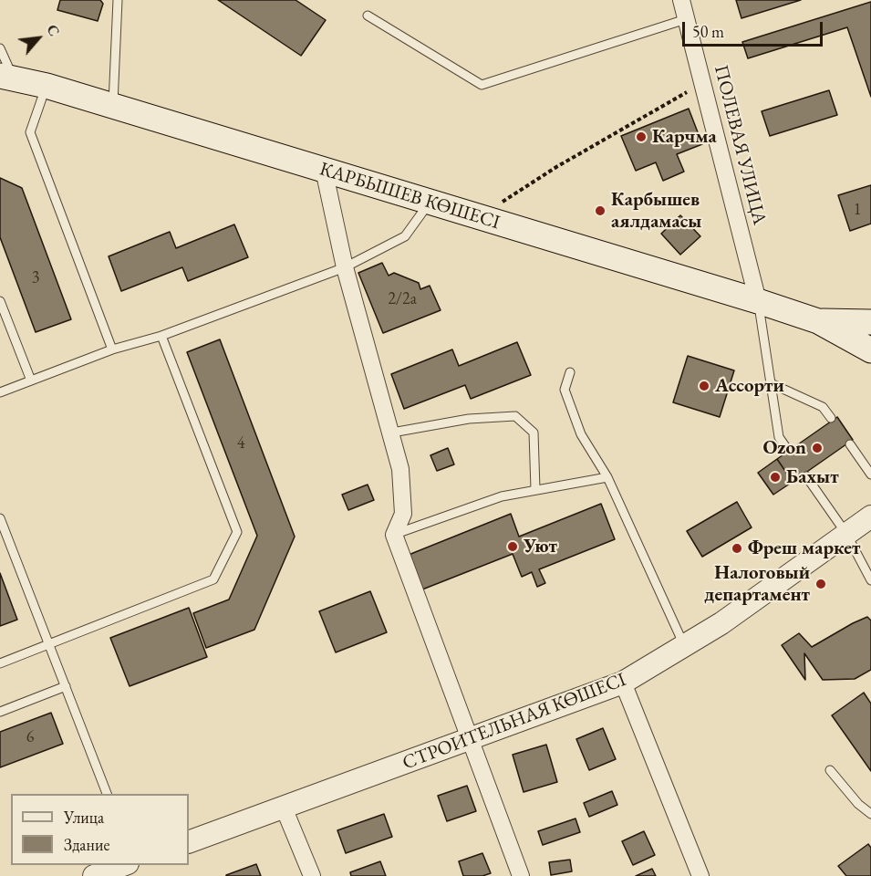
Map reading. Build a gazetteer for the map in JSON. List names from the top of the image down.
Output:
{
  "streets": {
    "main road": ["КАРБЫШЕВ КӨШЕСІ"],
    "street": ["ПОЛЕВАЯ УЛИЦА", "СТРОИТЕЛЬНАЯ КӨШЕСІ"]
  },
  "crossings": [
    ["ПОЛЕВАЯ УЛИЦА", "КАРБЫШЕВ КӨШЕСІ"]
  ],
  "places": [
    "Карчма",
    "Карбышев аялдамасы",
    "Ассорти",
    "Ozon",
    "Бахыт",
    "Уют",
    "Фреш маркет",
    "Налоговый департамент"
  ],
  "house_numbers": [
    "1",
    "3",
    "2/2а",
    "4",
    "6"
  ],
  "legend": ["Улица", "Здание"],
  "scale_bar": "50 m",
  "north": "top right"
}
